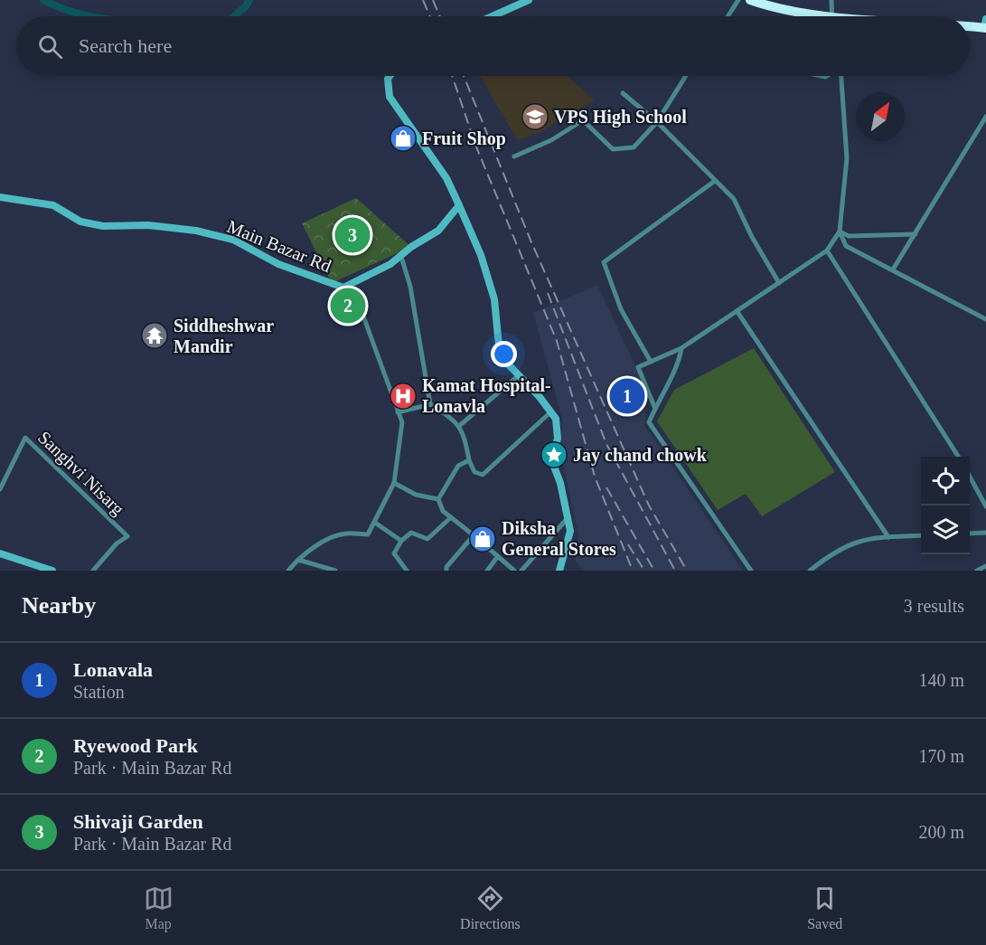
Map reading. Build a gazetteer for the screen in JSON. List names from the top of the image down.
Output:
{
  "streets": {
    "main road": ["Main Bazar Rd"],
    "street": ["Sanghvi Nisarg"]
  },
  "places": {
    "school or university": ["VPS High School"],
    "shop": ["Fruit Shop", "Diksha General Stores"],
    "temple": ["Siddheshwar Mandir"],
    "hospital": ["Kamat Hospital- Lonavla"],
    "place": ["Jay chand chowk"]
  },
  "north": "top right",
  "page": {
    "search": "Search here",
    "pins": ["3", "2", "1"],
    "heading": ["Nearby", "3 results"],
    "list": [
      {
        "mark": "1",
        "name": "Lonavala",
        "note": "Station",
        "value": "140 m"
      },
      {
        "mark": "2",
        "name": "Ryewood Park",
        "note": "Park · Main Bazar Rd",
        "value": "170 m"
      },
      {
        "mark": "3",
        "name": "Shivaji Garden",
        "note": "Park · Main Bazar Rd",
        "value": "200 m"
      }
    ],
    "nav": ["Map", "Directions", "Saved"]
  }
}
